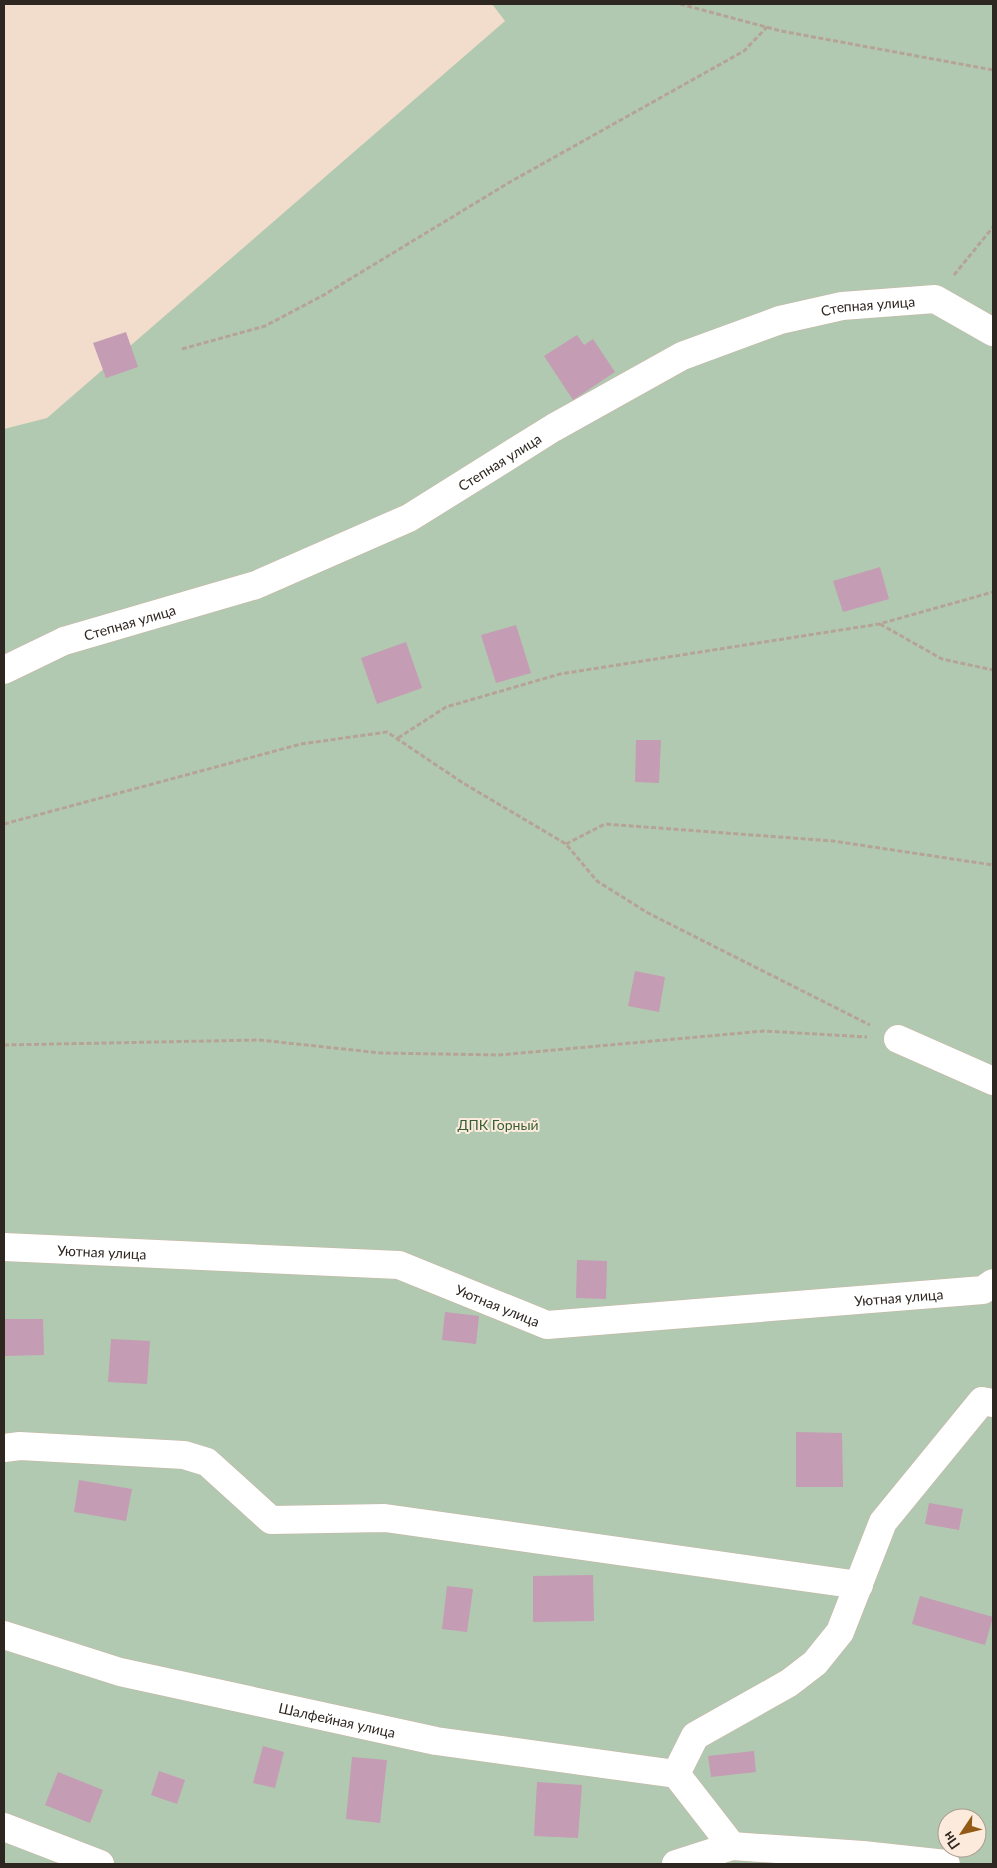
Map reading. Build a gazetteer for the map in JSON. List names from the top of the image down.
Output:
{
  "streets": {
    "street": ["Степная улица", "Уютная улица", "Шалфейная улица"]
  },
  "parks": ["ДПК Горный"],
  "north": "bottom left"
}
